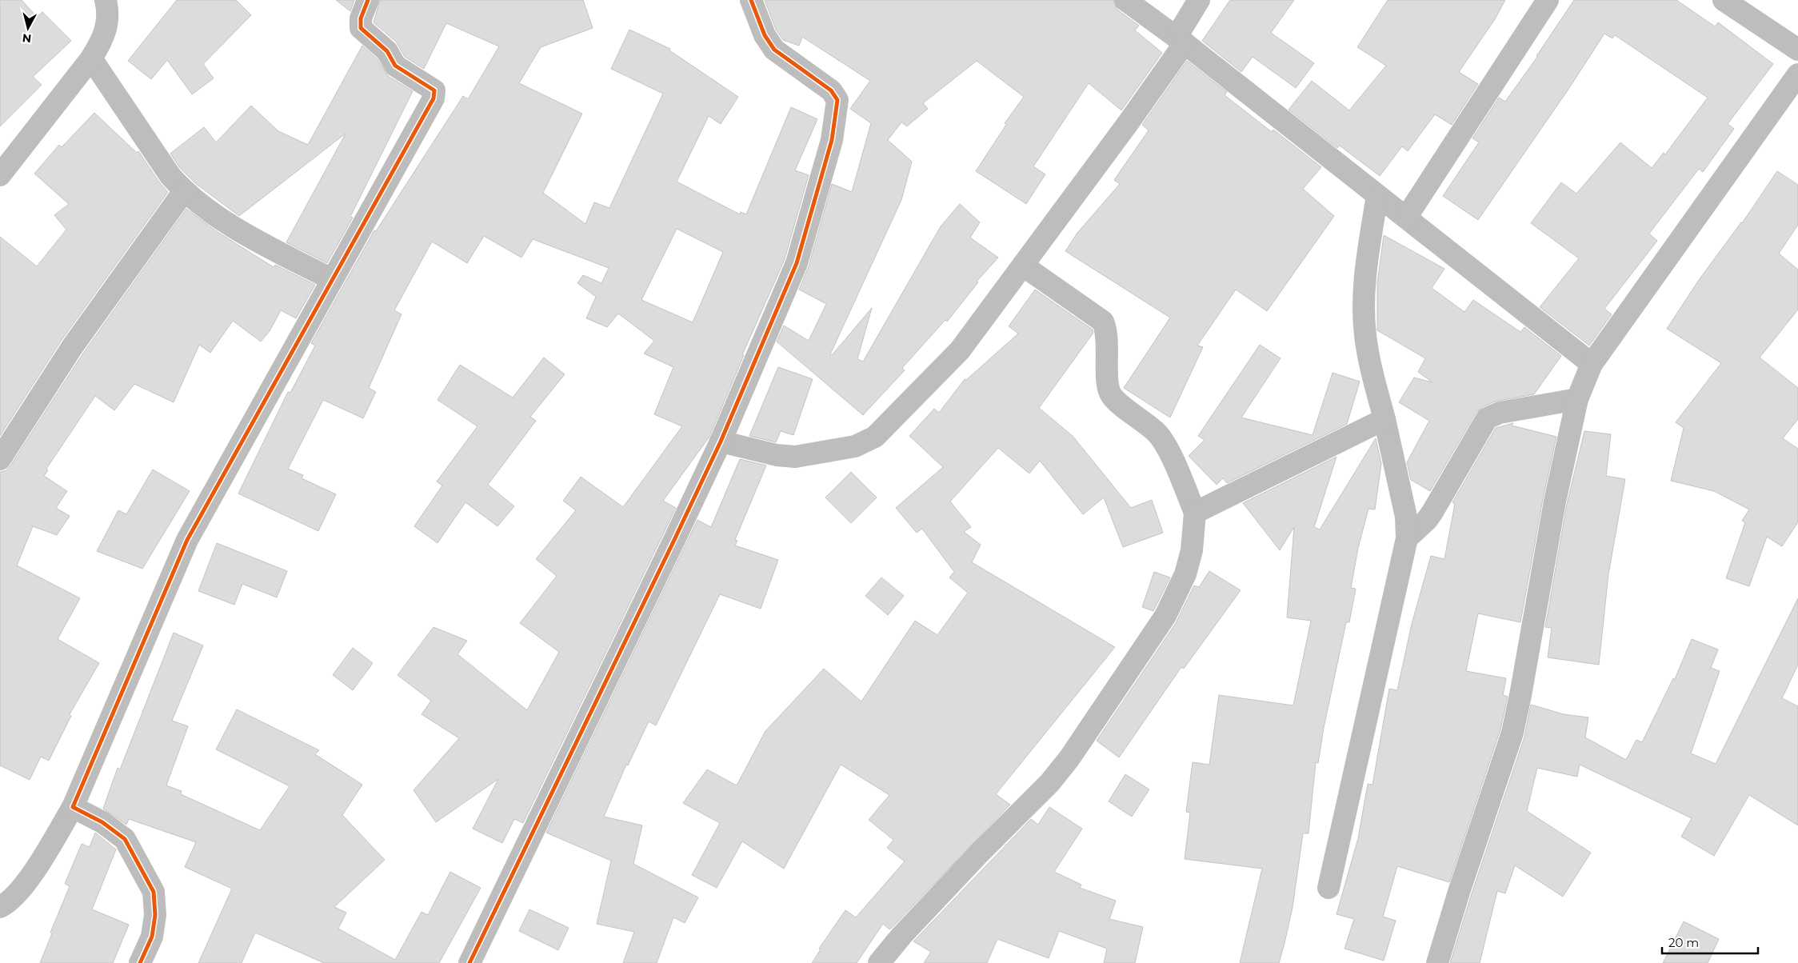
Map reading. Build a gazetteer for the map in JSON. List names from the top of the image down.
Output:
{
  "scale_bar": "20 m",
  "north": "bottom"
}
